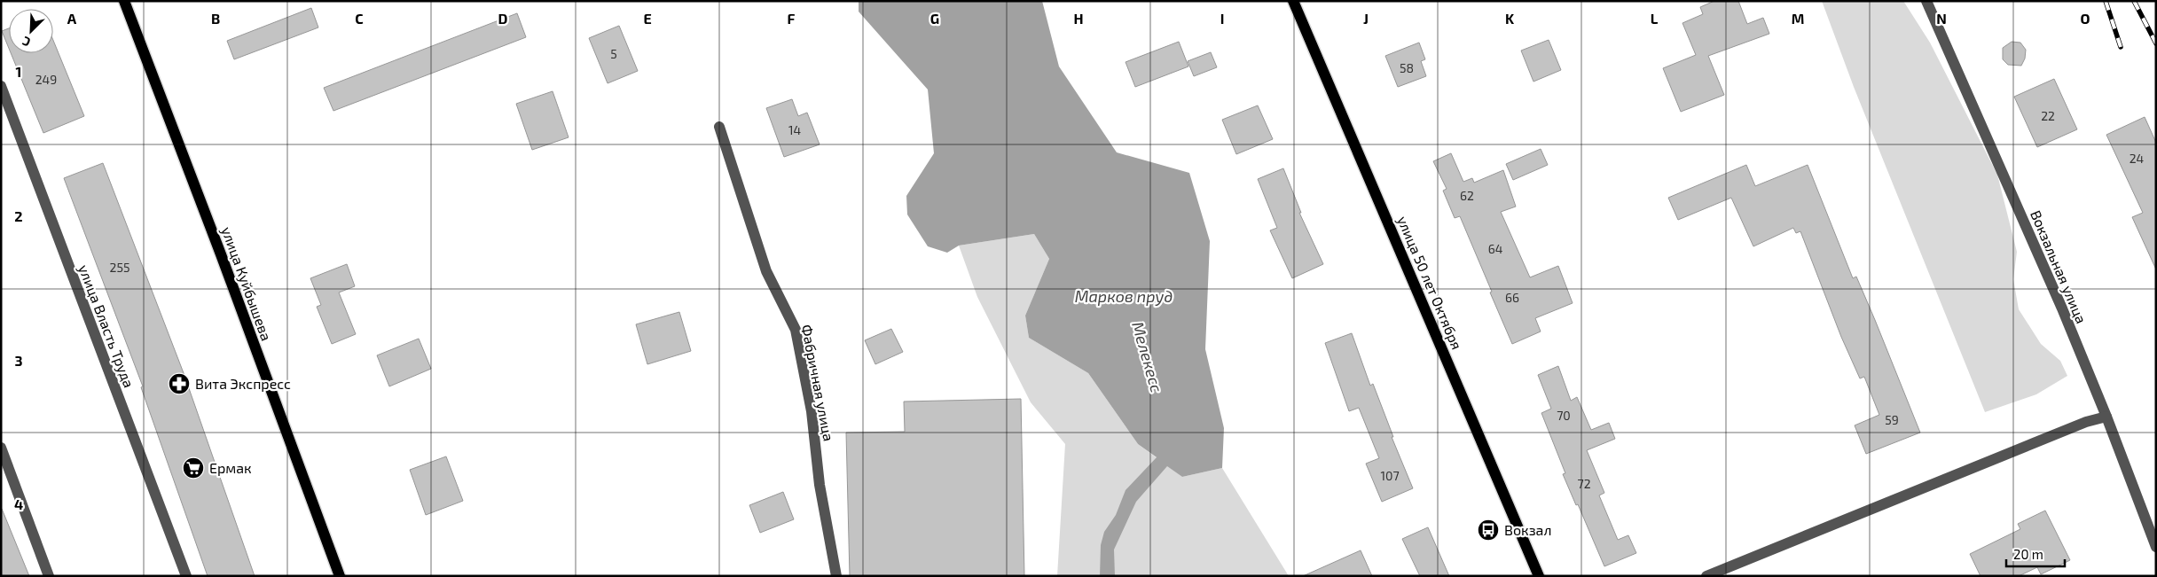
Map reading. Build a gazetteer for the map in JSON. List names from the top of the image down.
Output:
{
  "streets": {
    "main road": ["улица 50 лет Октября", "улица Куйбышева"],
    "street": ["Вокзальная улица", "улица Власть Труда", "Фабричная улица"]
  },
  "water": ["Марков пруд", "Мелекесс"],
  "places": {
    "pharmacy": ["Вита Экспресс"],
    "supermarket": ["Ермак"],
    "bus stop": ["Вокзал"]
  },
  "house_numbers": [
    "5",
    "58",
    "249",
    "22",
    "14",
    "24",
    "62",
    "64",
    "255",
    "66",
    "70",
    "59",
    "107",
    "72"
  ],
  "scale_bar": "20 m",
  "north": "bottom left",
  "grid": {
    "columns": [
      "A",
      "B",
      "C",
      "D",
      "E",
      "F",
      "G",
      "H",
      "I",
      "J",
      "K",
      "L",
      "M",
      "N",
      "O"
    ],
    "rows": [
      "1",
      "2",
      "3",
      "4"
    ]
  }
}
